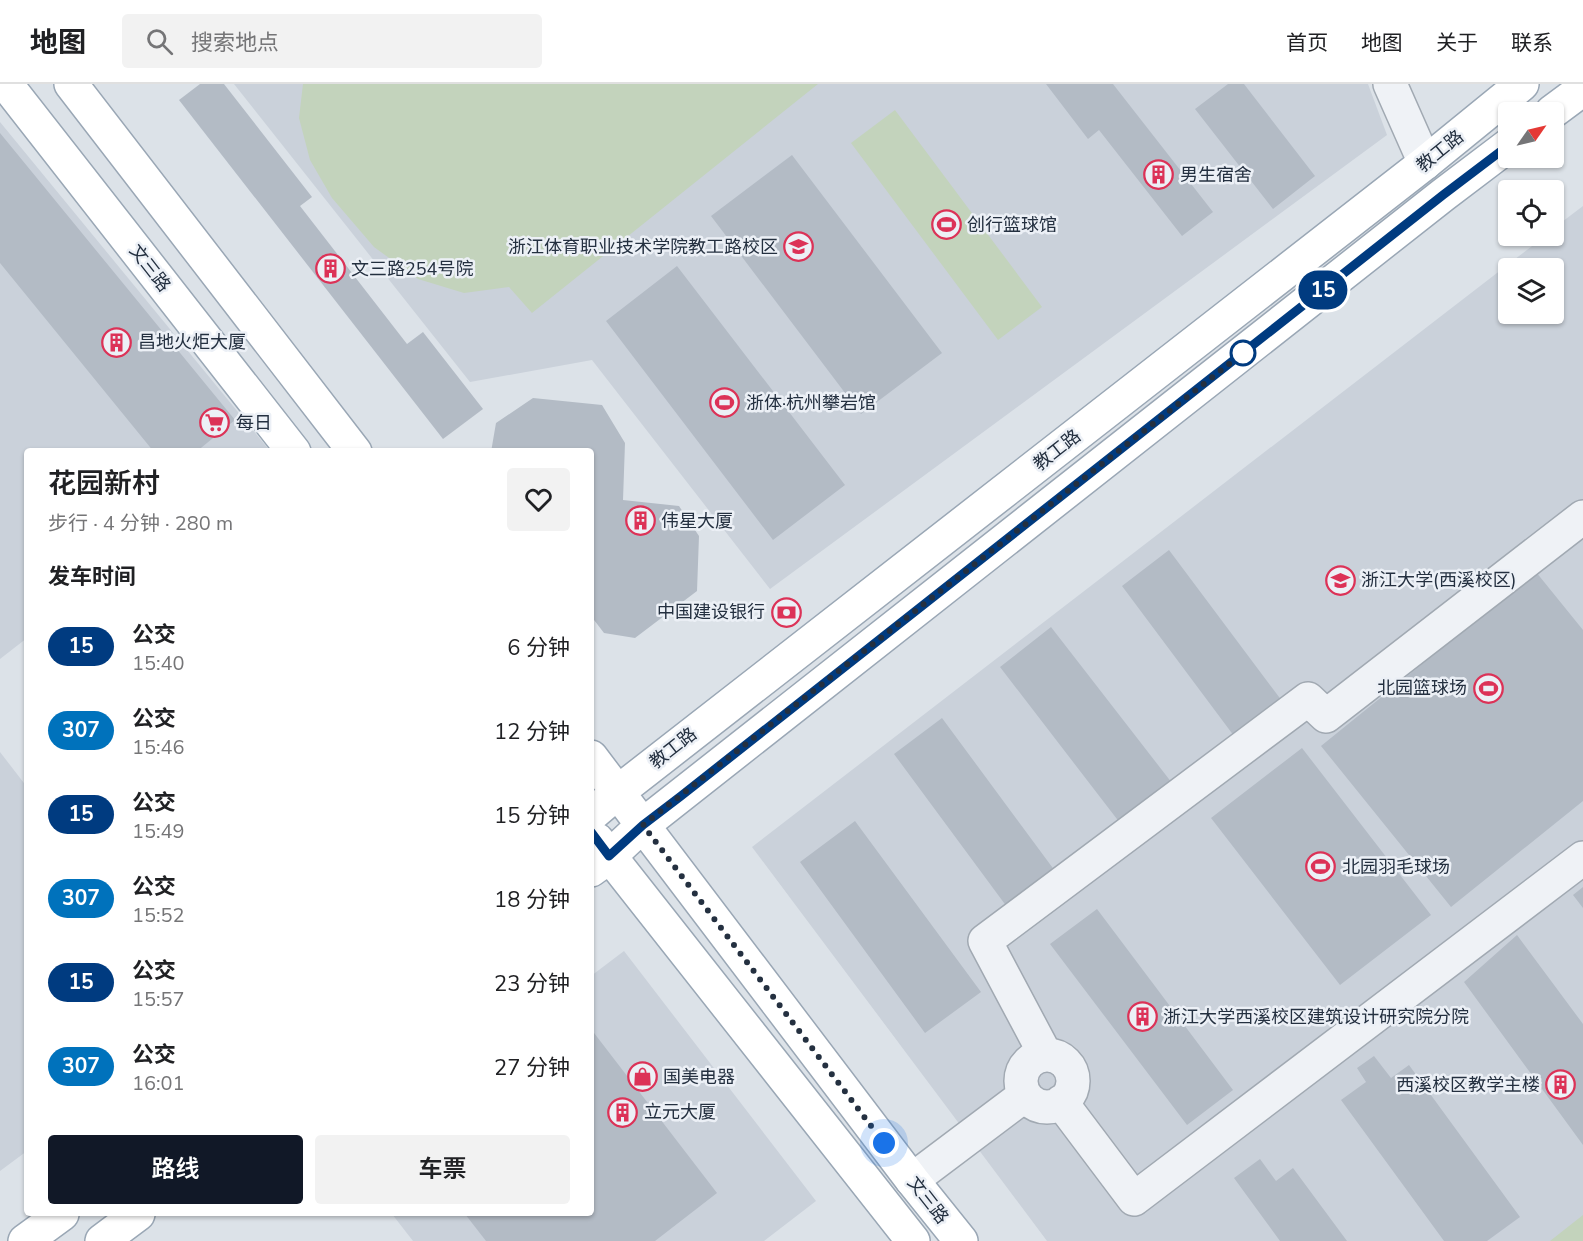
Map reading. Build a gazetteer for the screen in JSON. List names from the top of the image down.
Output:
{
  "streets": {
    "main road": ["教工路", "文三路"]
  },
  "crossings": [
    ["教工路", "文三路"]
  ],
  "places": {
    "building": [
      "男生宿舍",
      "文三路254号院",
      "昌地火炬大厦",
      "伟星大厦",
      "浙江大学西溪校区建筑设计研究院分院",
      "西溪校区教学主楼",
      "立元大厦"
    ],
    "sports": [
      "创行篮球馆",
      "浙体·杭州攀岩馆",
      "北园篮球场",
      "北园羽毛球场"
    ],
    "school or university": ["浙江体育职业技术学院教工路校区", "浙江大学(西溪校区)"],
    "supermarket": ["每日"],
    "bank": ["中国建设银行"],
    "shop": ["国美电器"]
  },
  "lines": ["bus line 15"],
  "north": "top right",
  "page": {
    "header": "地图",
    "search": "搜索地点",
    "nav": [
      "首页",
      "地图",
      "关于",
      "联系"
    ],
    "on_map": "15",
    "heading": [
      ["花园新村", "步行 · 4 分钟 · 280 m"],
      "发车时间"
    ],
    "list": [
      {
        "mark": "15",
        "name": "公交",
        "note": "15:40",
        "value": "6 分钟"
      },
      {
        "mark": "307",
        "name": "公交",
        "note": "15:46",
        "value": "12 分钟"
      },
      {
        "mark": "15",
        "name": "公交",
        "note": "15:49",
        "value": "15 分钟"
      },
      {
        "mark": "307",
        "name": "公交",
        "note": "15:52",
        "value": "18 分钟"
      },
      {
        "mark": "15",
        "name": "公交",
        "note": "15:57",
        "value": "23 分钟"
      },
      {
        "mark": "307",
        "name": "公交",
        "note": "16:01",
        "value": "27 分钟"
      }
    ],
    "buttons": ["路线", "车票"]
  }
}
